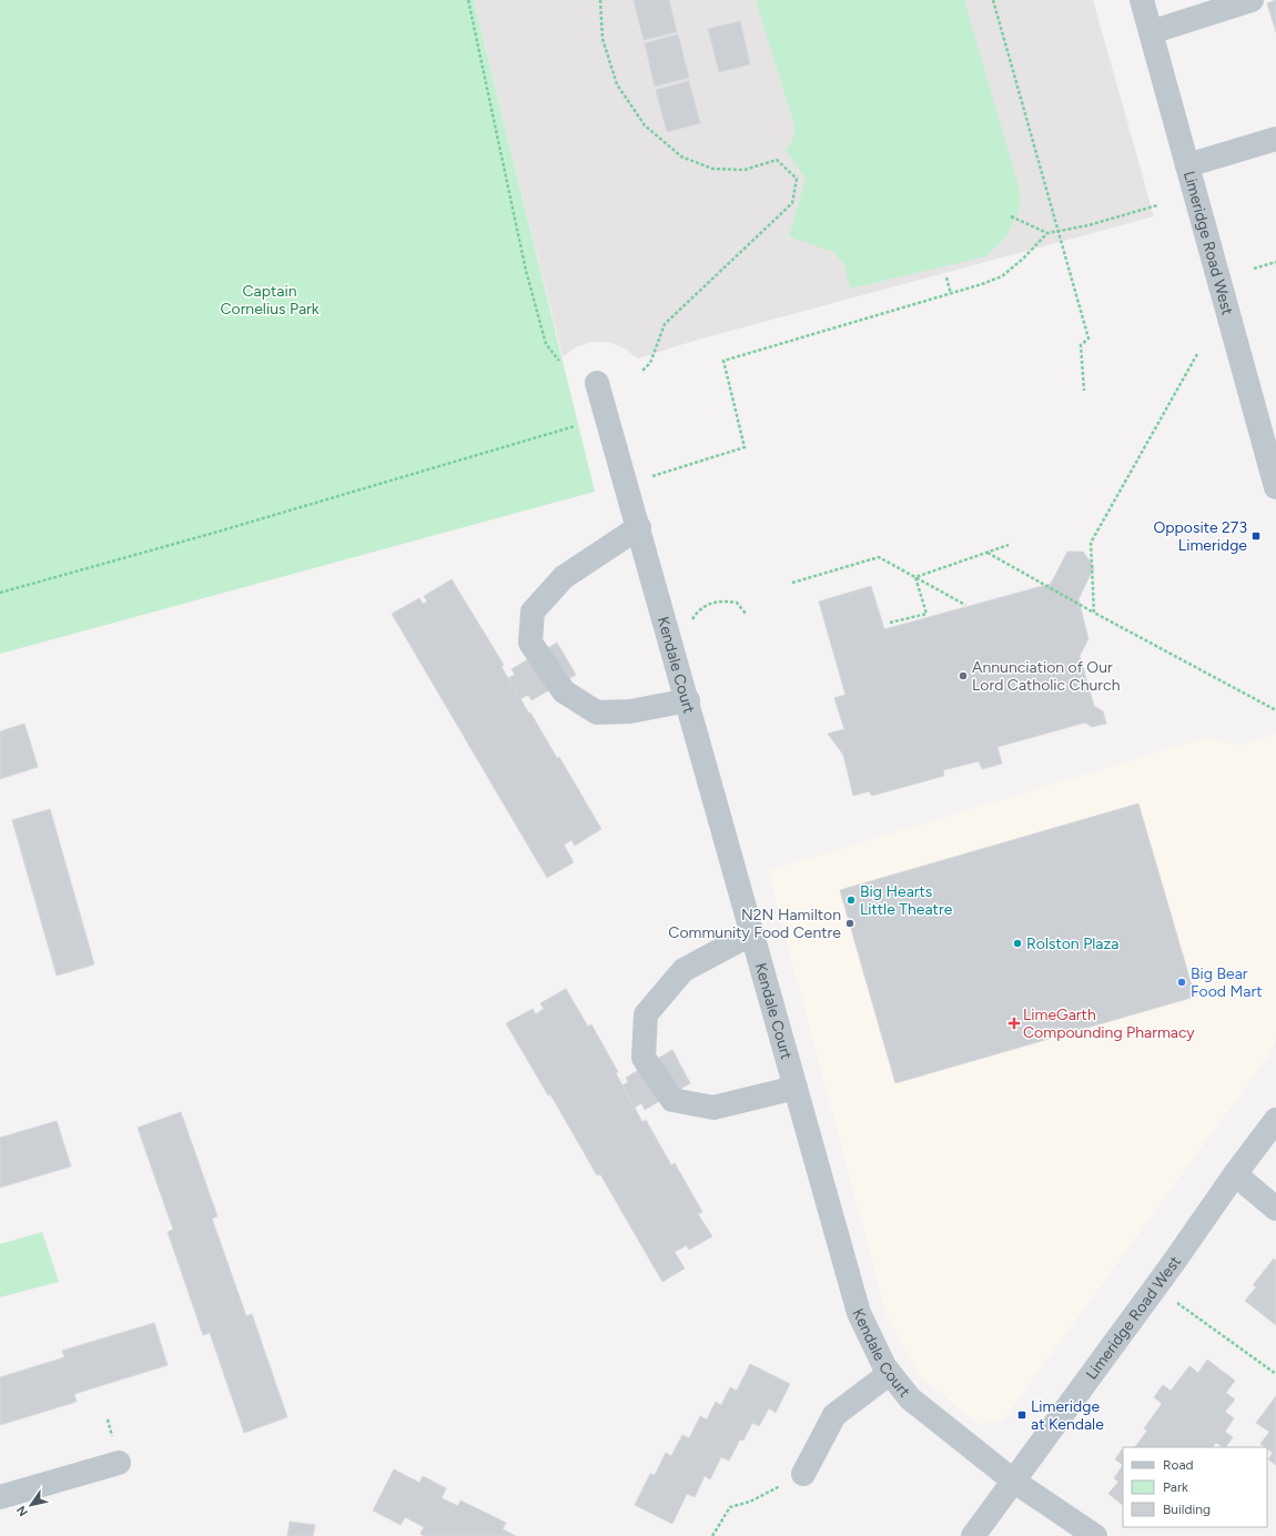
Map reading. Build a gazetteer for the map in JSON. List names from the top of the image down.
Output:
{
  "streets": {
    "street": ["Limeridge Road West", "Kendale Court"]
  },
  "crossings": [
    ["Limeridge Road West", "Kendale Court"]
  ],
  "parks": ["Captain Cornelius Park"],
  "places": {
    "transit": ["Opposite 273 Limeridge", "Limeridge at Kendale"],
    "other": [
      "Annunciation of Our Lord Catholic Church",
      "Big Hearts Little Theatre",
      "N2N Hamilton Community Food Centre",
      "Rolston Plaza",
      "Big Bear Food Mart"
    ],
    "health": ["LimeGarth Compounding Pharmacy"]
  },
  "legend": ["Road", "Park", "Building"],
  "north": "bottom left"
}
